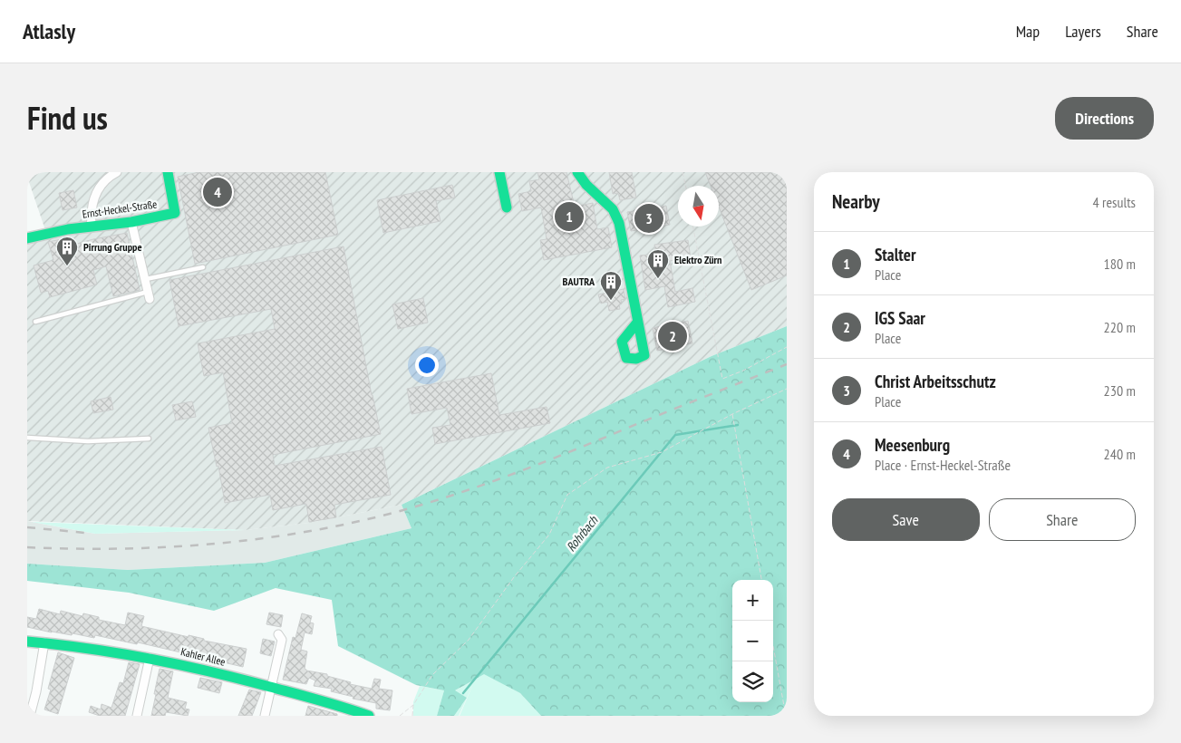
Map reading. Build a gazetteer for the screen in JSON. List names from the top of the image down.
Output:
{
  "streets": {
    "street": ["Ernst-Heckel-Straße", "Kahler Allee"]
  },
  "water": ["Rohrbach"],
  "places": {
    "building": ["Pirrung Gruppe", "Elektro Zürn", "BAUTRA"]
  },
  "north": "bottom",
  "page": {
    "header": "Atlasly",
    "nav": ["Map", "Layers", "Share"],
    "title": "Find us",
    "buttons": [
      "Directions",
      ["Save", "Share"]
    ],
    "heading": ["Nearby", "4 results"],
    "pins": [
      "4",
      "1",
      "3",
      "2"
    ],
    "list": [
      {
        "mark": "1",
        "name": "Stalter",
        "note": "Place",
        "value": "180 m"
      },
      {
        "mark": "2",
        "name": "IGS Saar",
        "note": "Place",
        "value": "220 m"
      },
      {
        "mark": "3",
        "name": "Christ Arbeitsschutz",
        "note": "Place",
        "value": "230 m"
      },
      {
        "mark": "4",
        "name": "Meesenburg",
        "note": "Place · Ernst-Heckel-Straße",
        "value": "240 m"
      }
    ],
    "map_buttons": ["+", "−"]
  }
}
